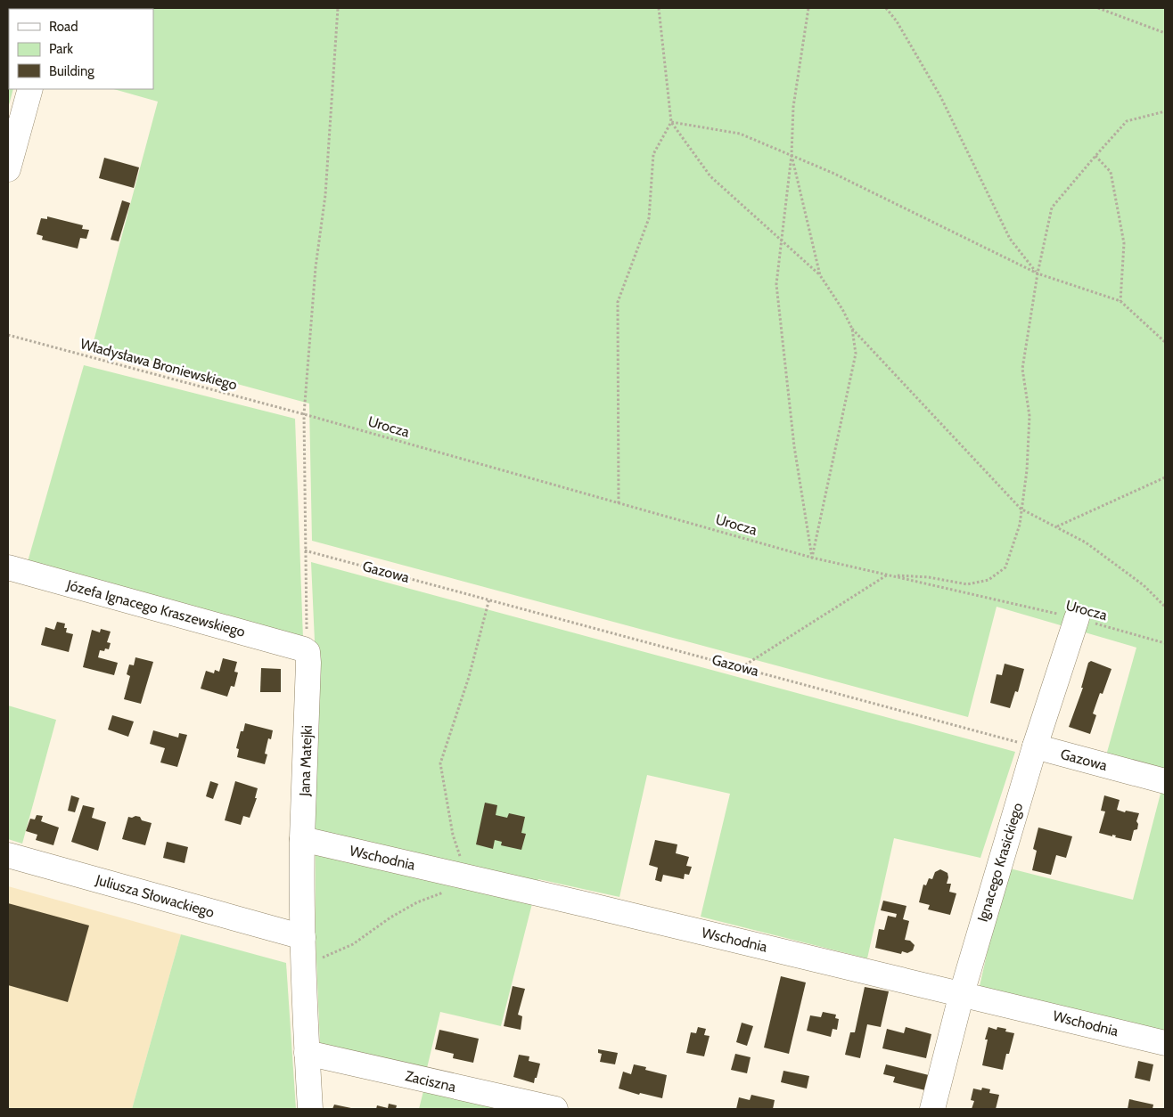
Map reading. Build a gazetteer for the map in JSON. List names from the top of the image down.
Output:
{
  "streets": {
    "street": [
      "Gazowa",
      "Józefa Ignacego Kraszewskiego",
      "Jana Matejki",
      "Wschodnia",
      "Ignacego Krasickiego",
      "Juliusza Słowackiego",
      "Zaciszna"
    ],
    "path": ["Władysława Broniewskiego", "Urocza"]
  },
  "crossings": [
    ["Władysława Broniewskiego", "Urocza"],
    ["Urocza", "Ignacego Krasickiego"],
    ["Gazowa", "Ignacego Krasickiego"],
    ["Józefa Ignacego Kraszewskiego", "Jana Matejki"],
    ["Jana Matejki", "Wschodnia"],
    ["Jana Matejki", "Juliusza Słowackiego"],
    ["Jana Matejki", "Zaciszna"],
    ["Wschodnia", "Ignacego Krasickiego"]
  ],
  "legend": ["Road", "Park", "Building"]
}
